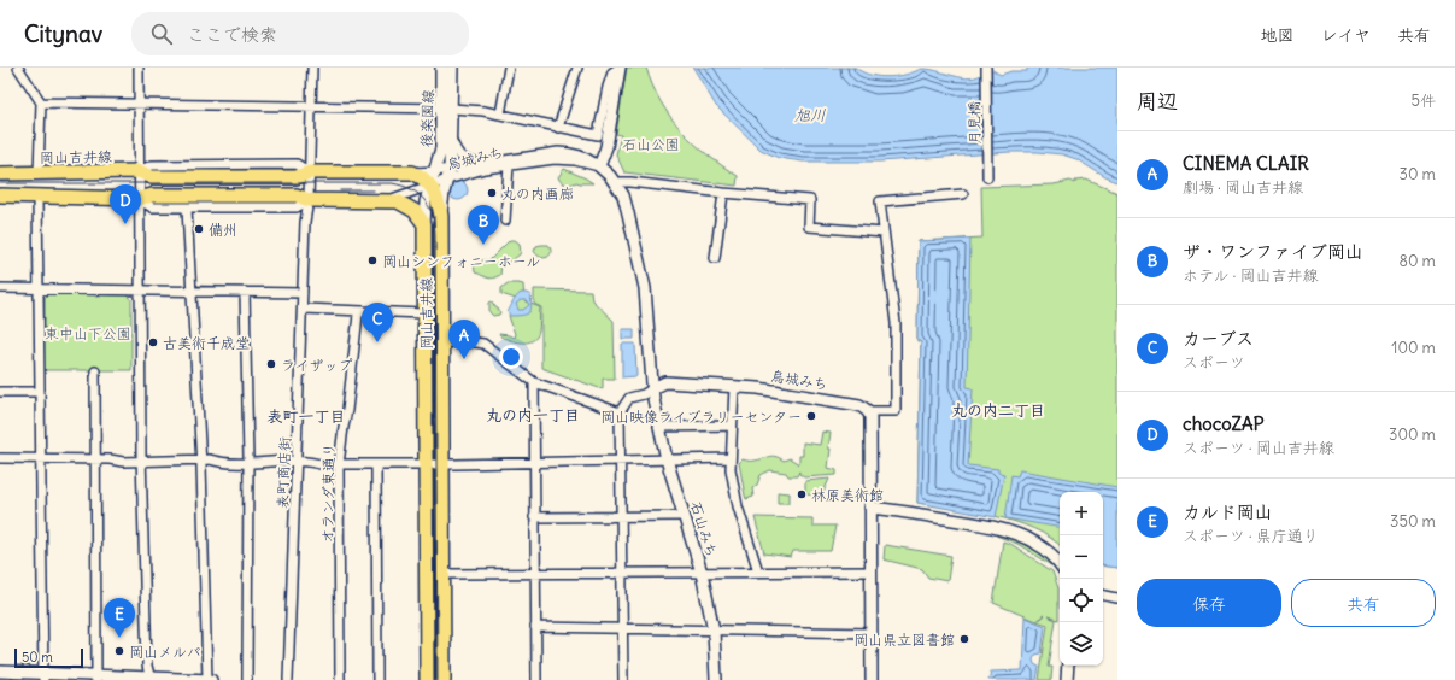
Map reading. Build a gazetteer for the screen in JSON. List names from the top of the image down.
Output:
{
  "streets": {
    "main road": ["岡山吉井線"],
    "street": [
      "後楽園線",
      "月見橋",
      "烏城みち",
      "表町商店街",
      "オランダ東通り",
      "石山みち"
    ]
  },
  "crossings": [
    ["後楽園線", "岡山吉井線"],
    ["後楽園線", "烏城みち"],
    ["岡山吉井線", "烏城みち"],
    ["岡山吉井線", "表町商店街"],
    ["烏城みち", "石山みち"]
  ],
  "districts": ["丸の内二丁目", "丸の内一丁目", "表町一丁目"],
  "water": ["旭川"],
  "parks": ["石山公園", "東中山下公園"],
  "places": [
    "丸の内画廊",
    "備州",
    "岡山シンフォニーホール",
    "古美術千成堂",
    "ライザップ",
    "岡山映像ライブラリーセンター",
    "林原美術館",
    "岡山県立図書館",
    "岡山メルパ"
  ],
  "scale_bar": "50 m",
  "page": {
    "header": "Citynav",
    "search": "ここで検索",
    "nav": ["地図", "レイヤ", "共有"],
    "heading": ["周辺", "5件"],
    "list": [
      {
        "mark": "A",
        "name": "CINEMA CLAIR",
        "note": "劇場 · 岡山吉井線",
        "value": "30 m"
      },
      {
        "mark": "B",
        "name": "ザ・ワンファイブ岡山",
        "note": "ホテル · 岡山吉井線",
        "value": "80 m"
      },
      {
        "mark": "C",
        "name": "カーブス",
        "note": "スポーツ",
        "value": "100 m"
      },
      {
        "mark": "D",
        "name": "chocoZAP",
        "note": "スポーツ · 岡山吉井線",
        "value": "300 m"
      },
      {
        "mark": "E",
        "name": "カルド岡山",
        "note": "スポーツ · 県庁通り",
        "value": "350 m"
      }
    ],
    "pins": [
      "D",
      "B",
      "C",
      "A",
      "E"
    ],
    "map_buttons": ["+", "−"],
    "buttons": ["保存", "共有"],
    "scale": "50 m"
  }
}
